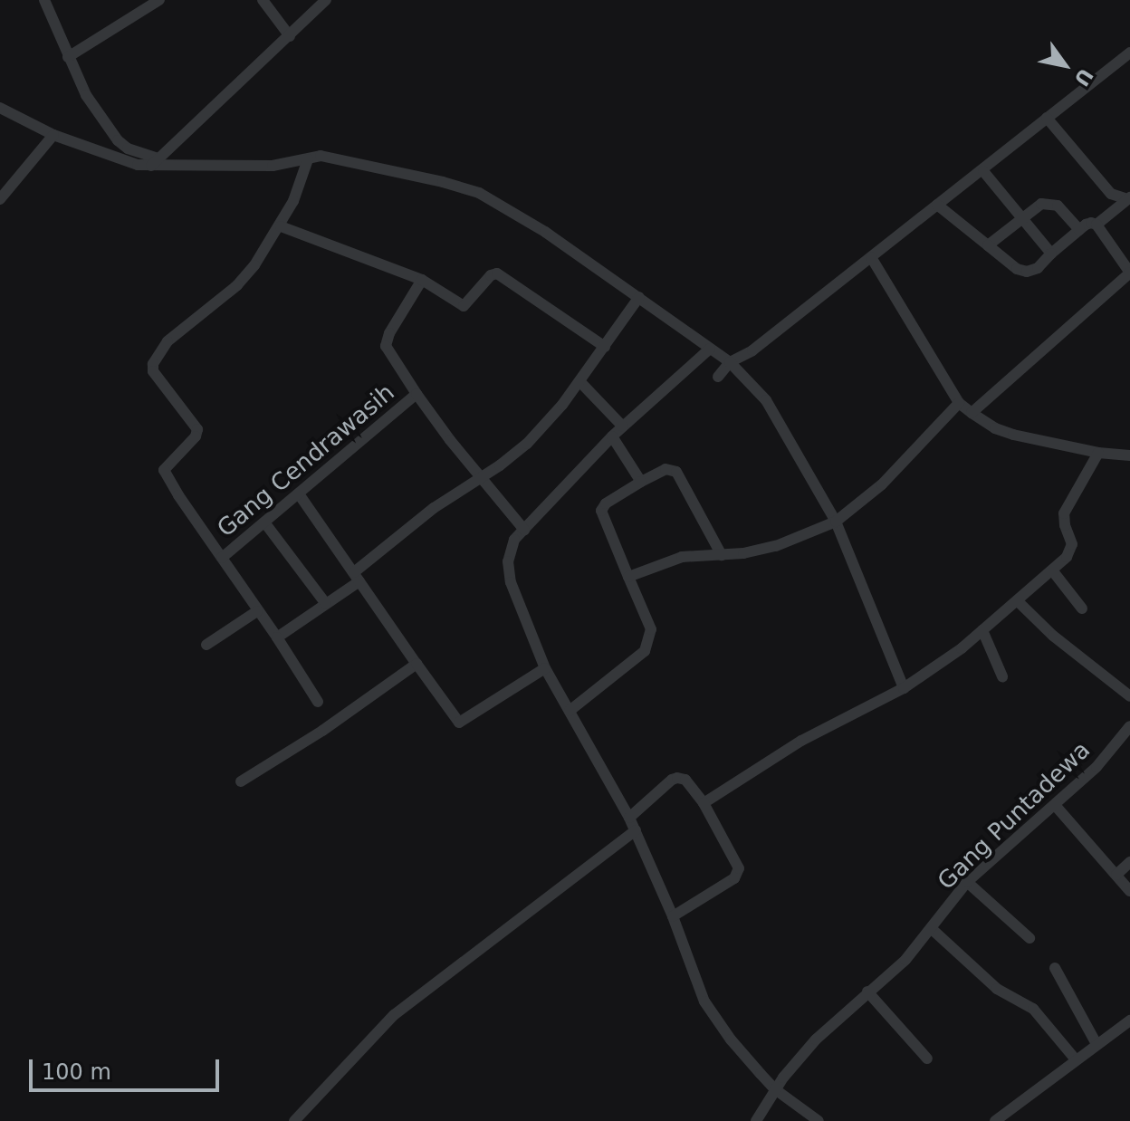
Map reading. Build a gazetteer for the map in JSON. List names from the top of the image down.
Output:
{
  "streets": {
    "street": ["Gang Cendrawasih", "Gang Puntadewa"]
  },
  "scale_bar": "100 m",
  "north": "bottom right"
}
